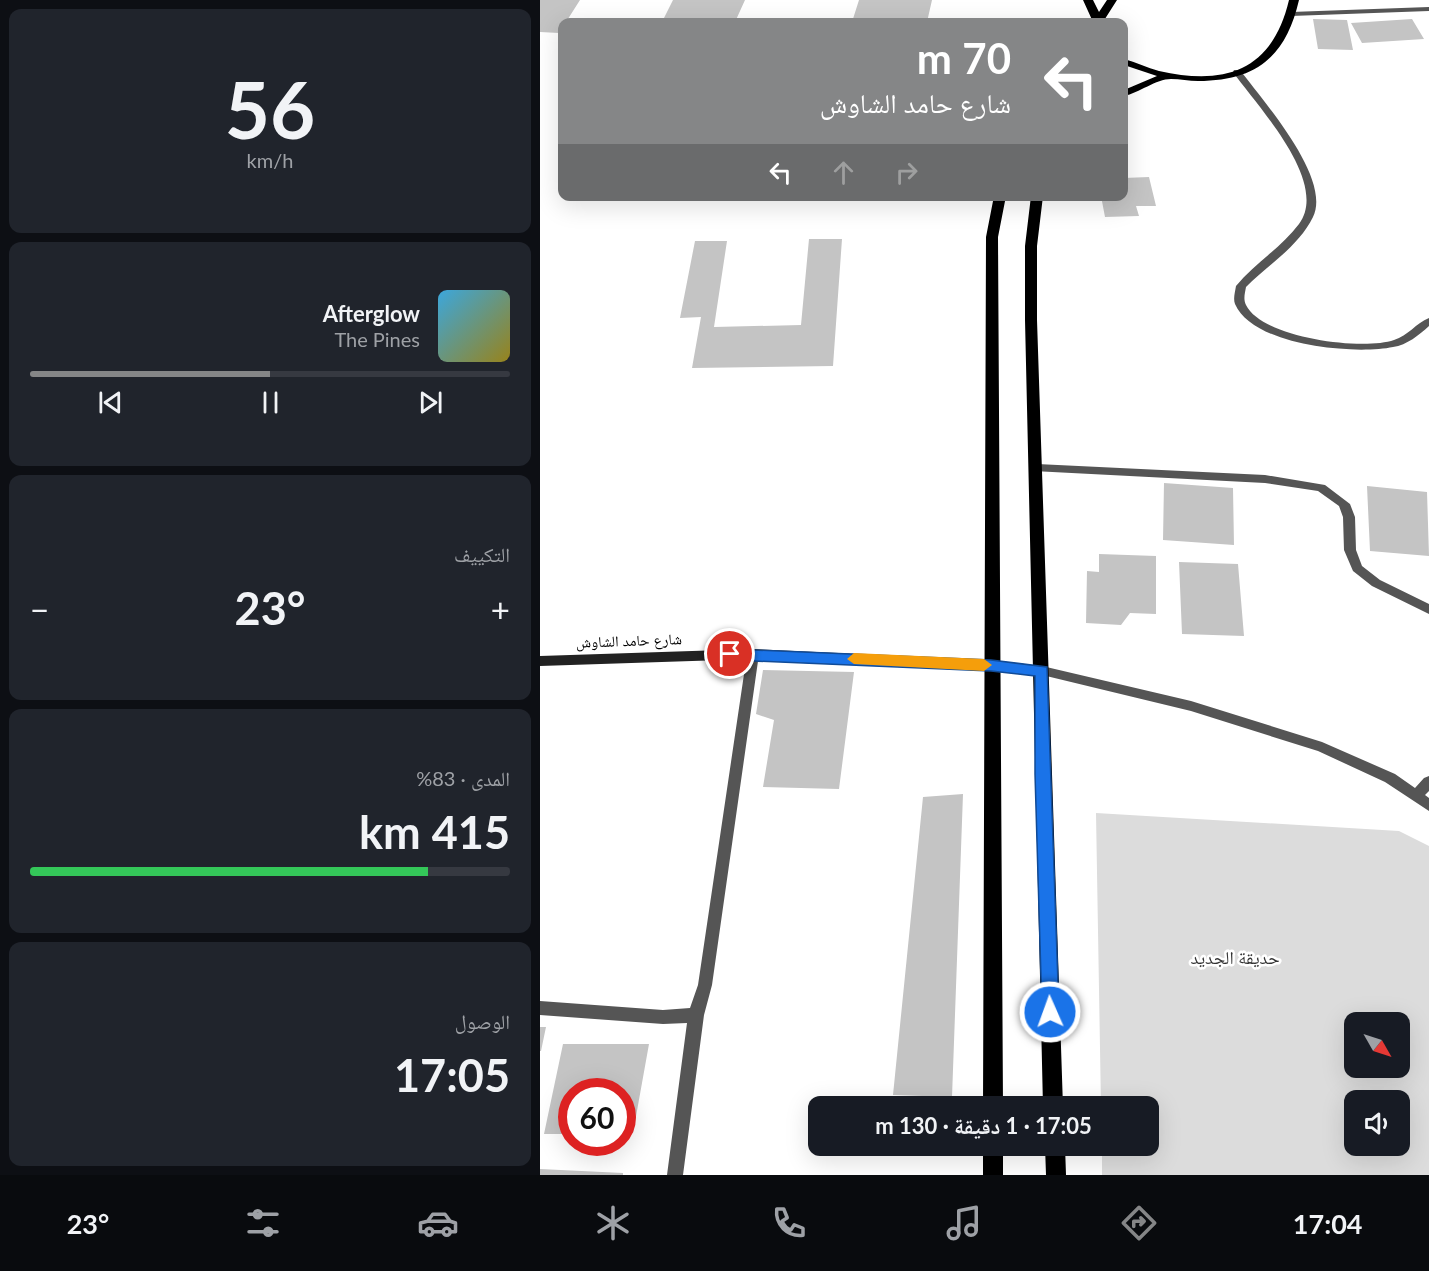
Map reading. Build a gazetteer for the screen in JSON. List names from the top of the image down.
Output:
{
  "streets": {
    "street": ["شارع حامد الشاوش"]
  },
  "parks": ["حديقة الجديد"],
  "north": "bottom right",
  "page": {
    "tile": [
      ["56", "km/h"],
      "التكييف",
      ["المدى · 83%", "415 km"],
      ["الوصول", "17:05"]
    ],
    "turn": ["70 m", "شارع حامد الشاوش"],
    "song": ["Afterglow", "The Pines"],
    "heat": ["−", "23°", "+"],
    "limit": "60",
    "trip": "17:05 · 1 دقيقة · 130 m",
    "tabs": ["17:04", "23°"]
  }
}
